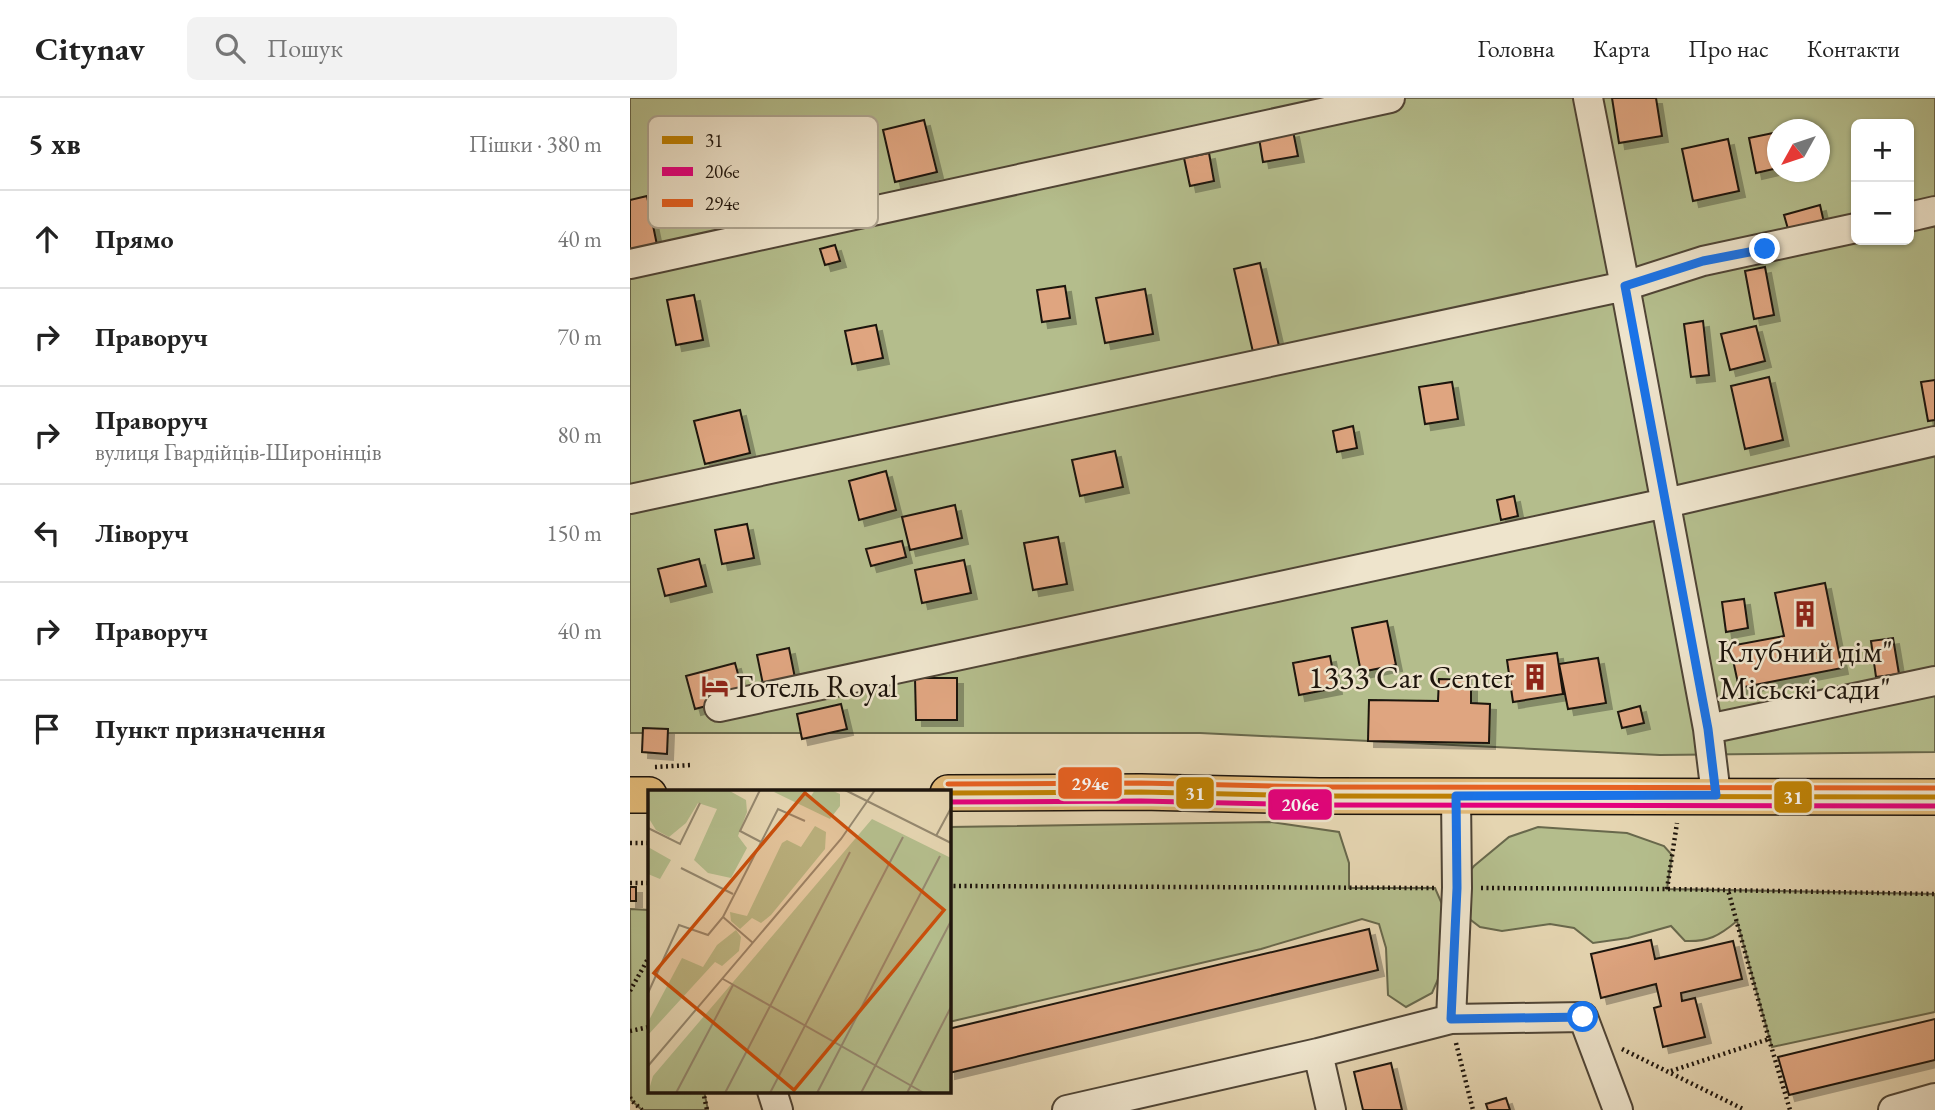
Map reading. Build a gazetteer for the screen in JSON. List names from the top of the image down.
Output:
{
  "places": {
    "building": ["Клубний дім\" Місьскі сади\"", "1333 Car Center"],
    "hotel": ["Готель Royal"]
  },
  "lines": ["transit line 294е", "transit line 31", "transit line 206е"],
  "legend": ["31", "206е", "294е"],
  "north": "bottom left",
  "page": {
    "header": "Citynav",
    "search": "Пошук",
    "nav": [
      "Головна",
      "Карта",
      "Про нас",
      "Контакти"
    ],
    "heading": ["5 хв", "Пішки · 380 m"],
    "map_buttons": ["+", "−"],
    "list": [
      ["Прямо", "40 m"],
      ["Праворуч", "70 m"],
      ["Праворуч", "вулиця Гвардійців-Широнінців", "80 m"],
      ["Ліворуч", "150 m"],
      ["Праворуч", "40 m"],
      "Пункт призначення"
    ]
  }
}
